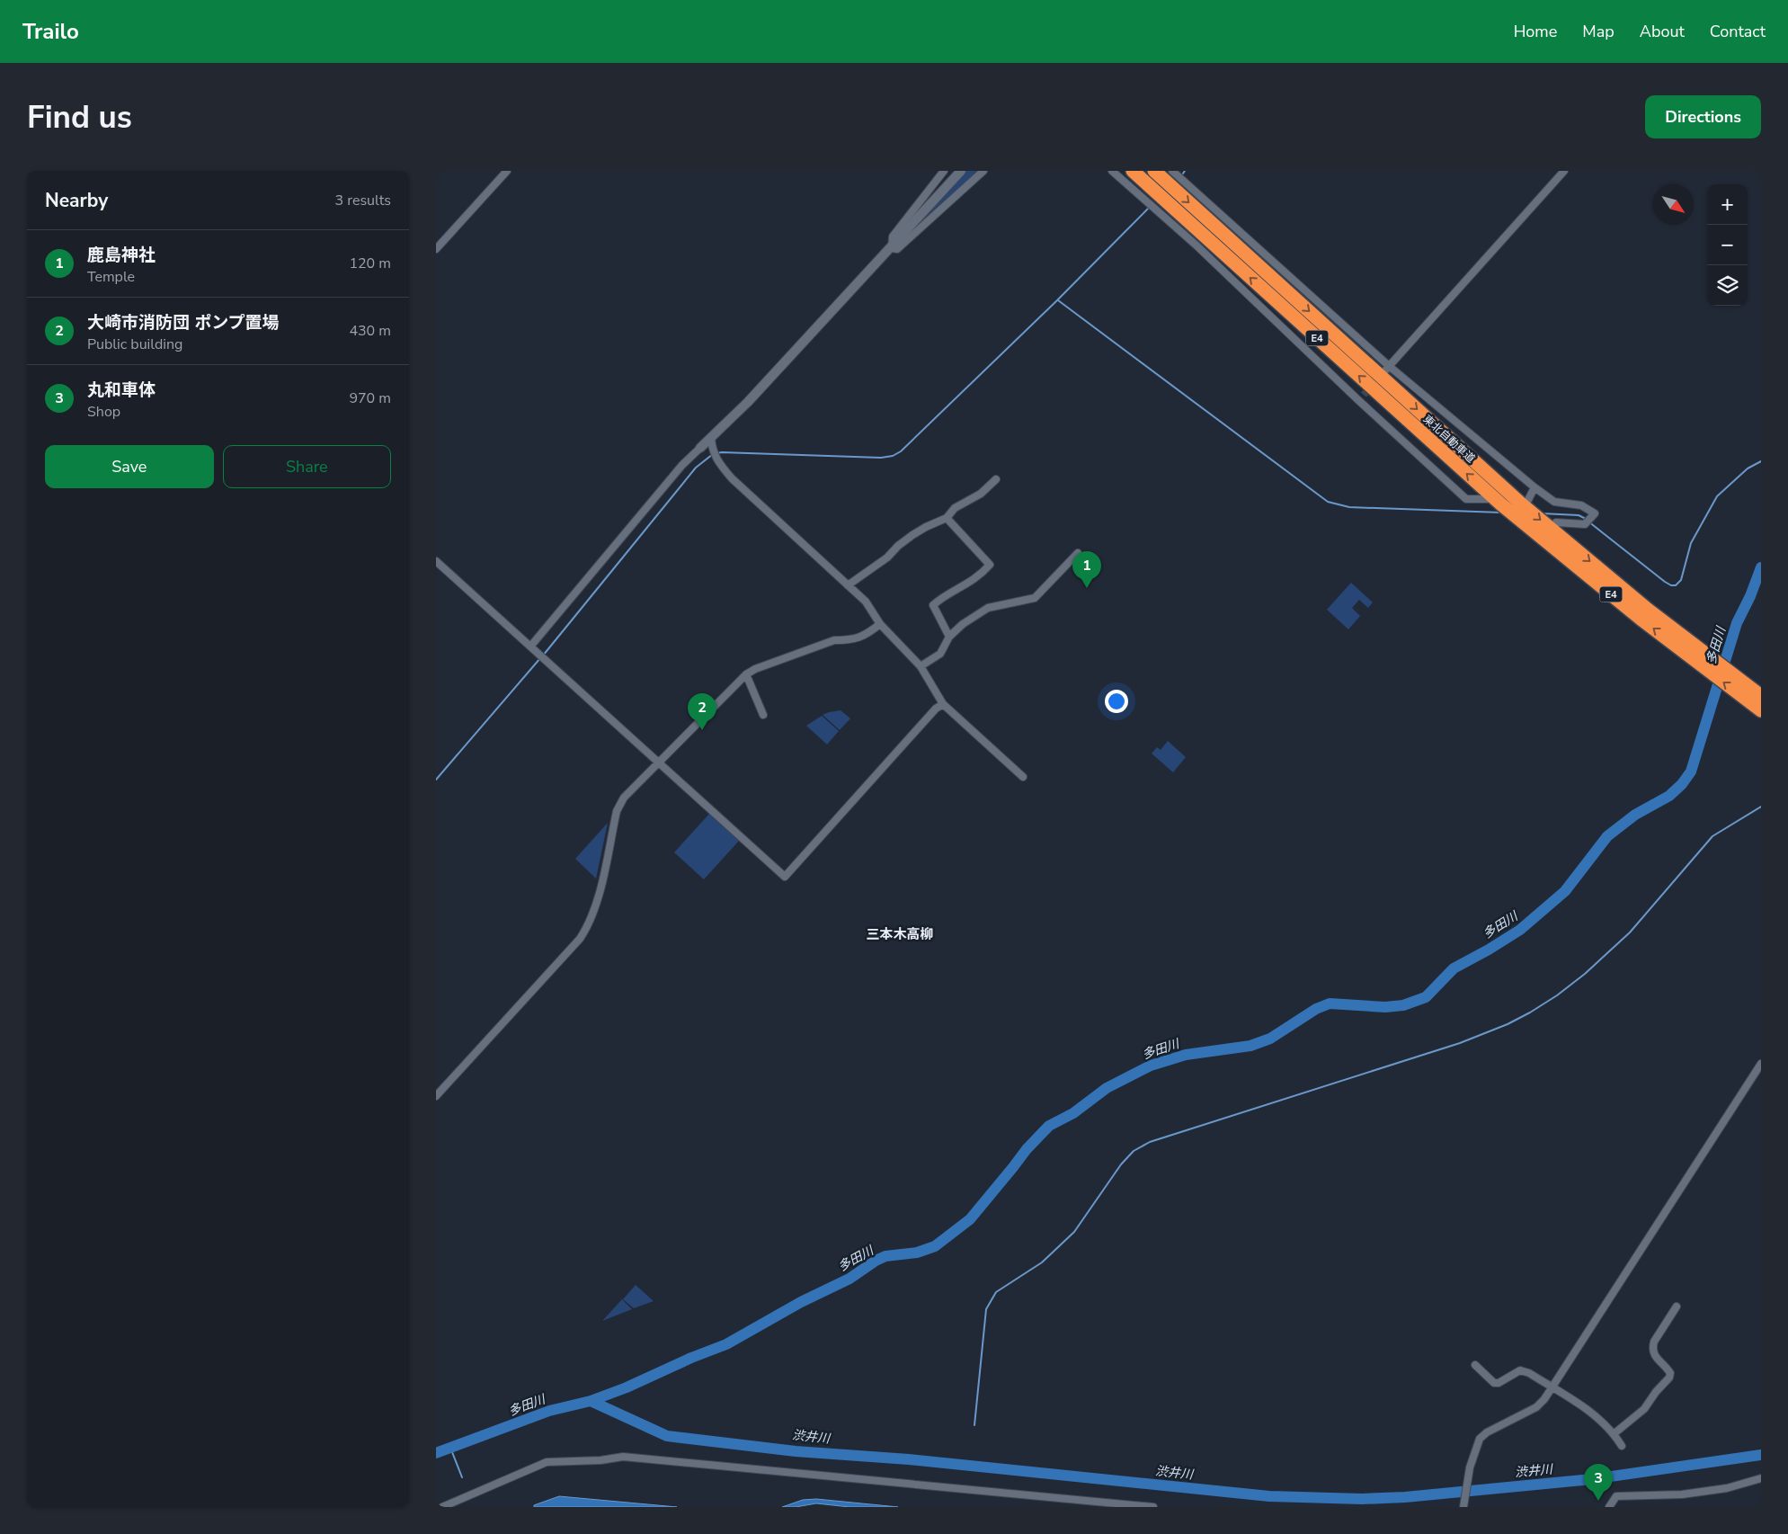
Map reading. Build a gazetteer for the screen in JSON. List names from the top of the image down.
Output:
{
  "streets": {
    "highway": ["E4", "東北自動車道"]
  },
  "districts": ["三本木高柳"],
  "water": ["多田川", "渋井川"],
  "north": "bottom right",
  "page": {
    "header": "Trailo",
    "nav": [
      "Home",
      "Map",
      "About",
      "Contact"
    ],
    "buttons": [
      "Directions",
      ["Save", "Share"]
    ],
    "title": "Find us",
    "heading": ["Nearby", "3 results"],
    "map_buttons": ["+", "−"],
    "list": [
      {
        "mark": "1",
        "name": "鹿島神社",
        "note": "Temple",
        "value": "120 m"
      },
      {
        "mark": "2",
        "name": "大崎市消防団 ポンプ置場",
        "note": "Public building",
        "value": "430 m"
      },
      {
        "mark": "3",
        "name": "丸和車体",
        "note": "Shop",
        "value": "970 m"
      }
    ],
    "pins": ["1", "2", "3"]
  }
}
